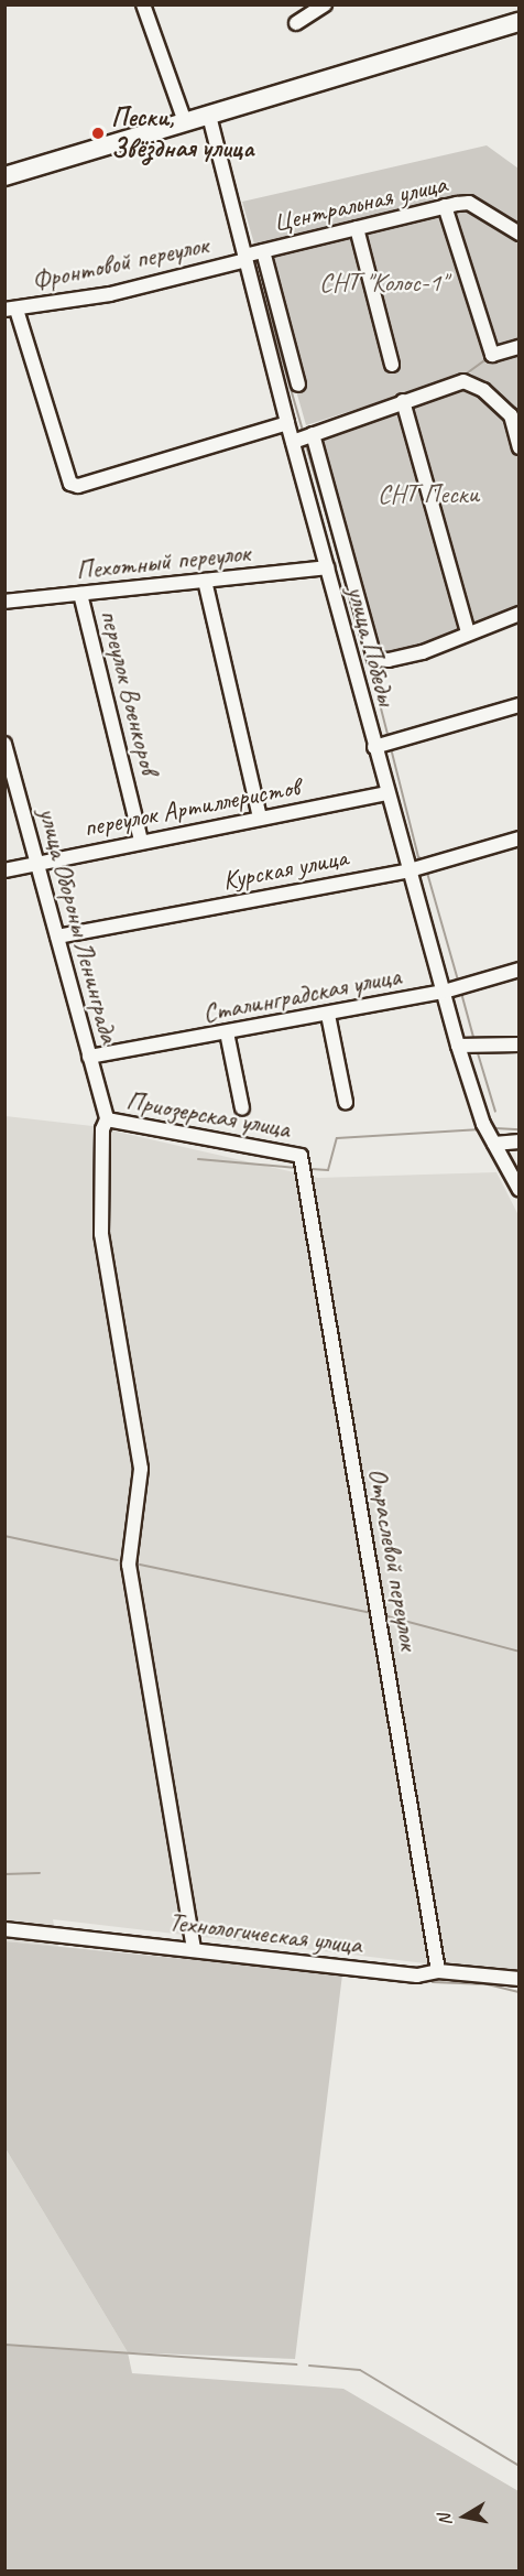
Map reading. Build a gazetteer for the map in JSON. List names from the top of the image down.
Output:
{
  "streets": {
    "street": [
      "Центральная улица",
      "Фронтовой переулок",
      "Пехотный переулок",
      "улица Победы",
      "переулок Военкоров",
      "переулок Артиллеристов",
      "Курская улица",
      "улица Обороны Ленинграда",
      "Сталинградская улица",
      "Приозерская улица",
      "Отраслевой переулок",
      "Технологическая улица"
    ]
  },
  "crossings": [
    ["Центральная улица", "Фронтовой переулок"],
    ["Центральная улица", "улица Победы"],
    ["Фронтовой переулок", "улица Победы"],
    ["Пехотный переулок", "улица Победы"],
    ["Пехотный переулок", "переулок Военкоров"],
    ["улица Победы", "переулок Артиллеристов"],
    ["улица Победы", "Курская улица"],
    ["улица Победы", "Сталинградская улица"],
    ["переулок Военкоров", "переулок Артиллеристов"],
    ["переулок Артиллеристов", "улица Обороны Ленинграда"],
    ["Курская улица", "улица Обороны Ленинграда"],
    ["улица Обороны Ленинграда", "Сталинградская улица"],
    ["улица Обороны Ленинграда", "Приозерская улица"],
    ["Приозерская улица", "Отраслевой переулок"],
    ["Отраслевой переулок", "Технологическая улица"]
  ],
  "parks": ["СНТ \"Колос-1\"", "СНТ Пески"],
  "places": ["Пески, Звёздная улица"],
  "north": "left"
}
